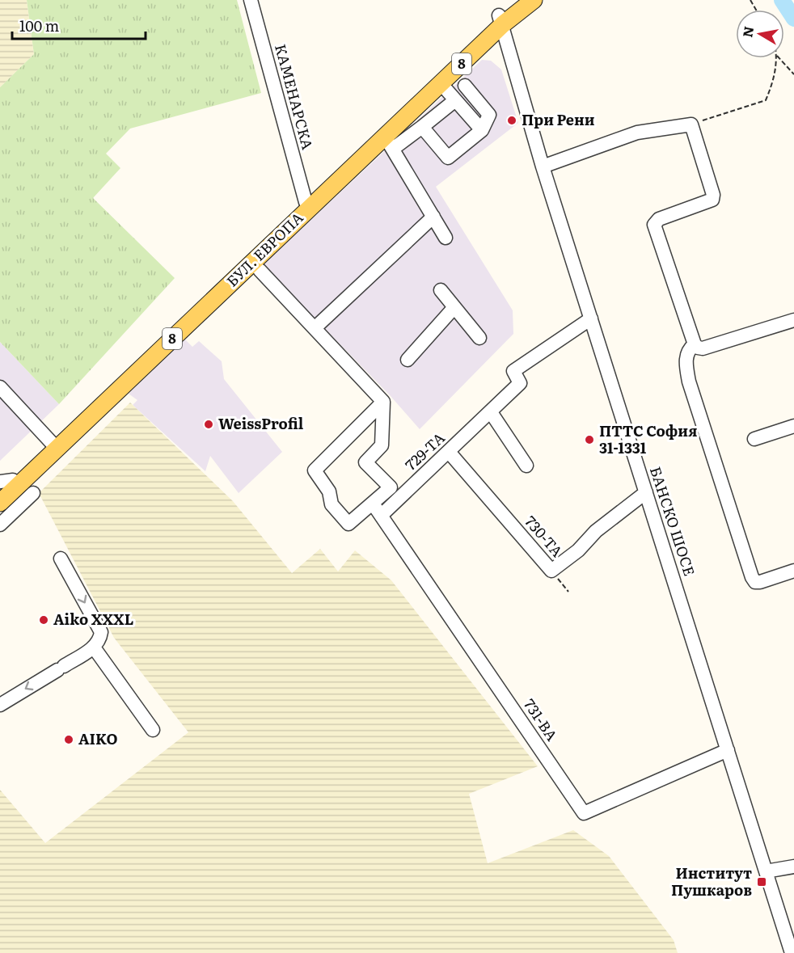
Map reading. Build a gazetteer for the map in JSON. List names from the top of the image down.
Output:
{
  "streets": {
    "main road": ["8", "БУЛ. ЕВРОПА"],
    "street": [
      "КАМЕНАРСКА",
      "729-ТА",
      "БАНСКО ШОСЕ",
      "730-ТА",
      "731-ВА"
    ]
  },
  "crossings": [
    ["КАМЕНАРСКА", "БУЛ. ЕВРОПА"],
    ["БУЛ. ЕВРОПА", "БАНСКО ШОСЕ"],
    ["729-ТА", "БАНСКО ШОСЕ"],
    ["729-ТА", "730-ТА"],
    ["729-ТА", "731-ВА"],
    ["БАНСКО ШОСЕ", "730-ТА"],
    ["БАНСКО ШОСЕ", "731-ВА"]
  ],
  "places": {
    "other": [
      "При Рени",
      "WeissProfil",
      "ПТТС София 31-1331",
      "Aiko XXXL",
      "AIKO"
    ],
    "transit": ["Институт Пушкаров"]
  },
  "scale_bar": "100 m",
  "north": "left"
}
